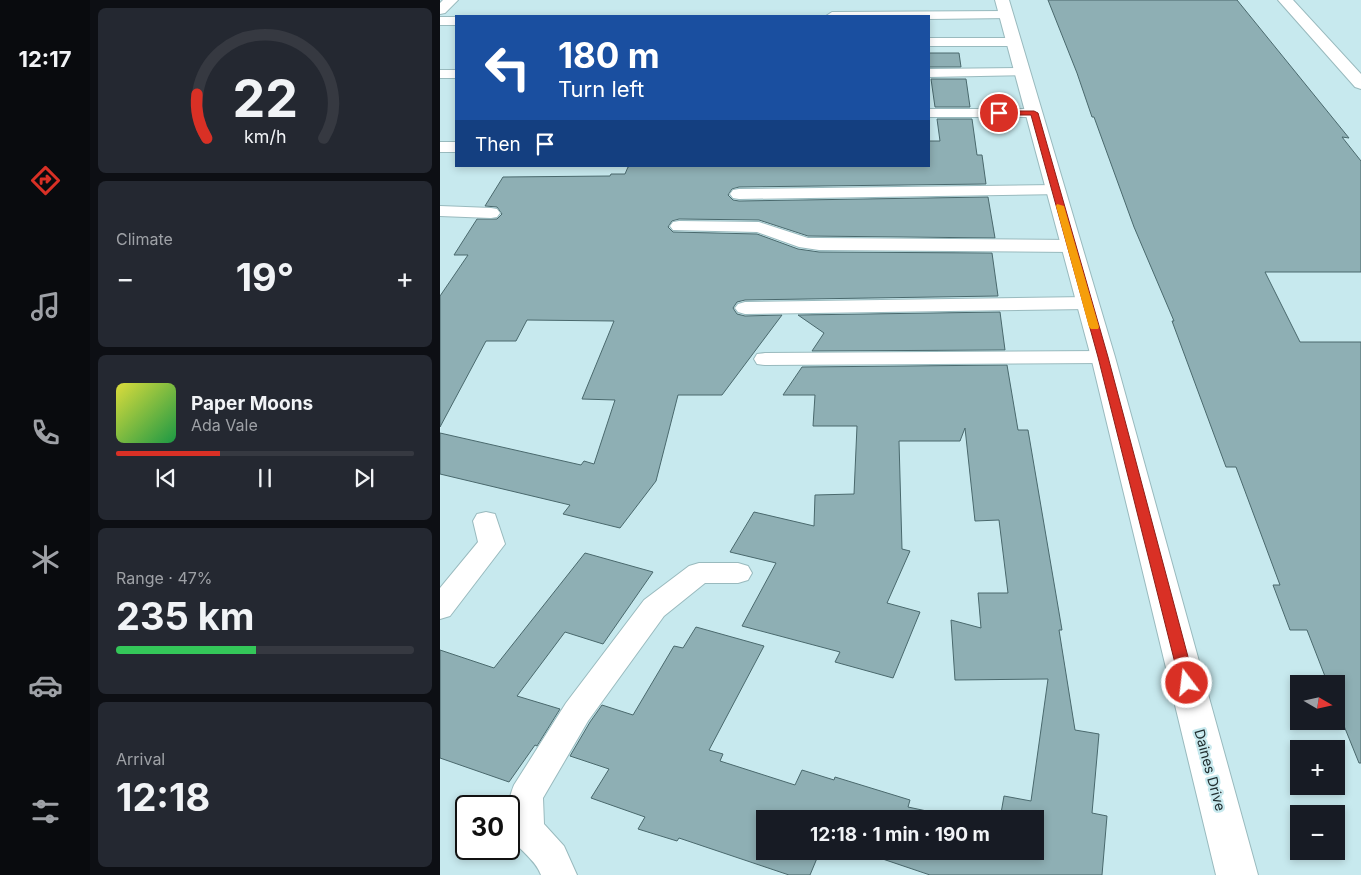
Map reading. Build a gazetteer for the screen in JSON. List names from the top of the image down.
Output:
{
  "streets": {
    "street": ["Daines Drive"]
  },
  "north": "right",
  "page": {
    "tabs": "12:17",
    "turn": ["180 m", "Turn left"],
    "then": "Then",
    "tile": [
      "Climate",
      ["Range · 47%", "235 km"],
      ["Arrival", "12:18"]
    ],
    "heat": ["−", "19°", "+"],
    "song": ["Paper Moons", "Ada Vale"],
    "map_buttons": ["+", "−"],
    "limit": "30",
    "trip": "12:18 · 1 min · 190 m",
    "gauge": ["22", "km/h"]
  }
}
